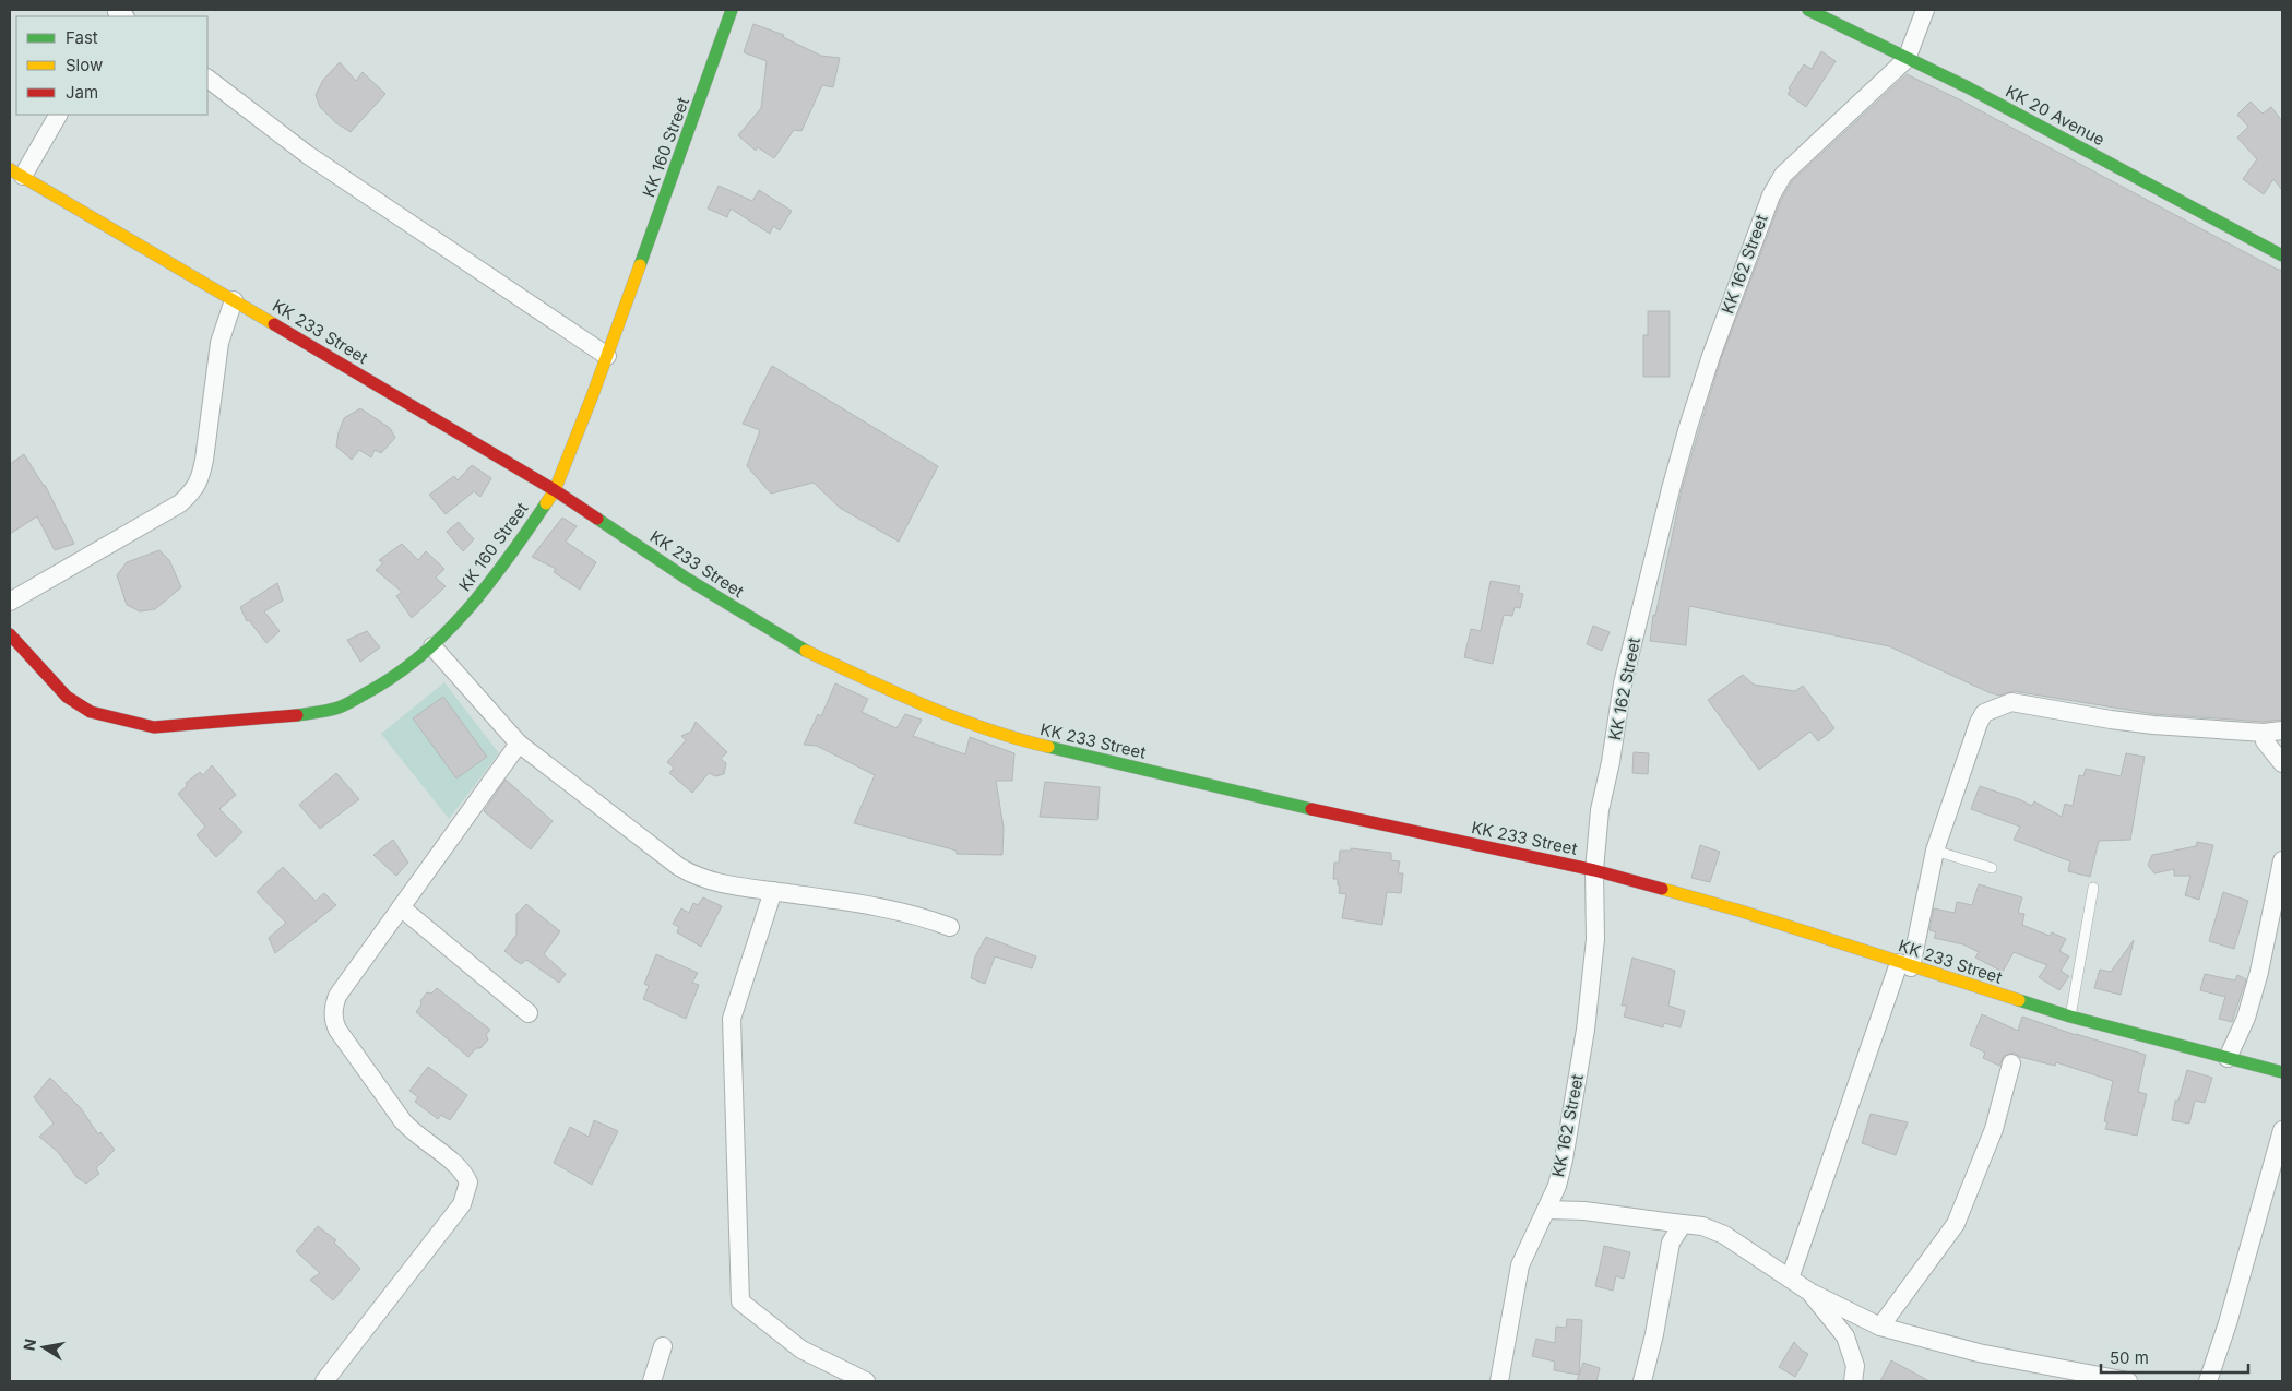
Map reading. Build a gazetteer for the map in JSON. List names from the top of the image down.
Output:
{
  "streets": {
    "street": [
      "KK 20 Avenue",
      "KK 160 Street",
      "KK 162 Street",
      "KK 233 Street"
    ]
  },
  "crossings": [
    ["KK 20 Avenue", "KK 162 Street"],
    ["KK 160 Street", "KK 233 Street"],
    ["KK 162 Street", "KK 233 Street"]
  ],
  "legend": ["Fast", "Slow", "Jam"],
  "scale_bar": "50 m",
  "north": "left"
}
